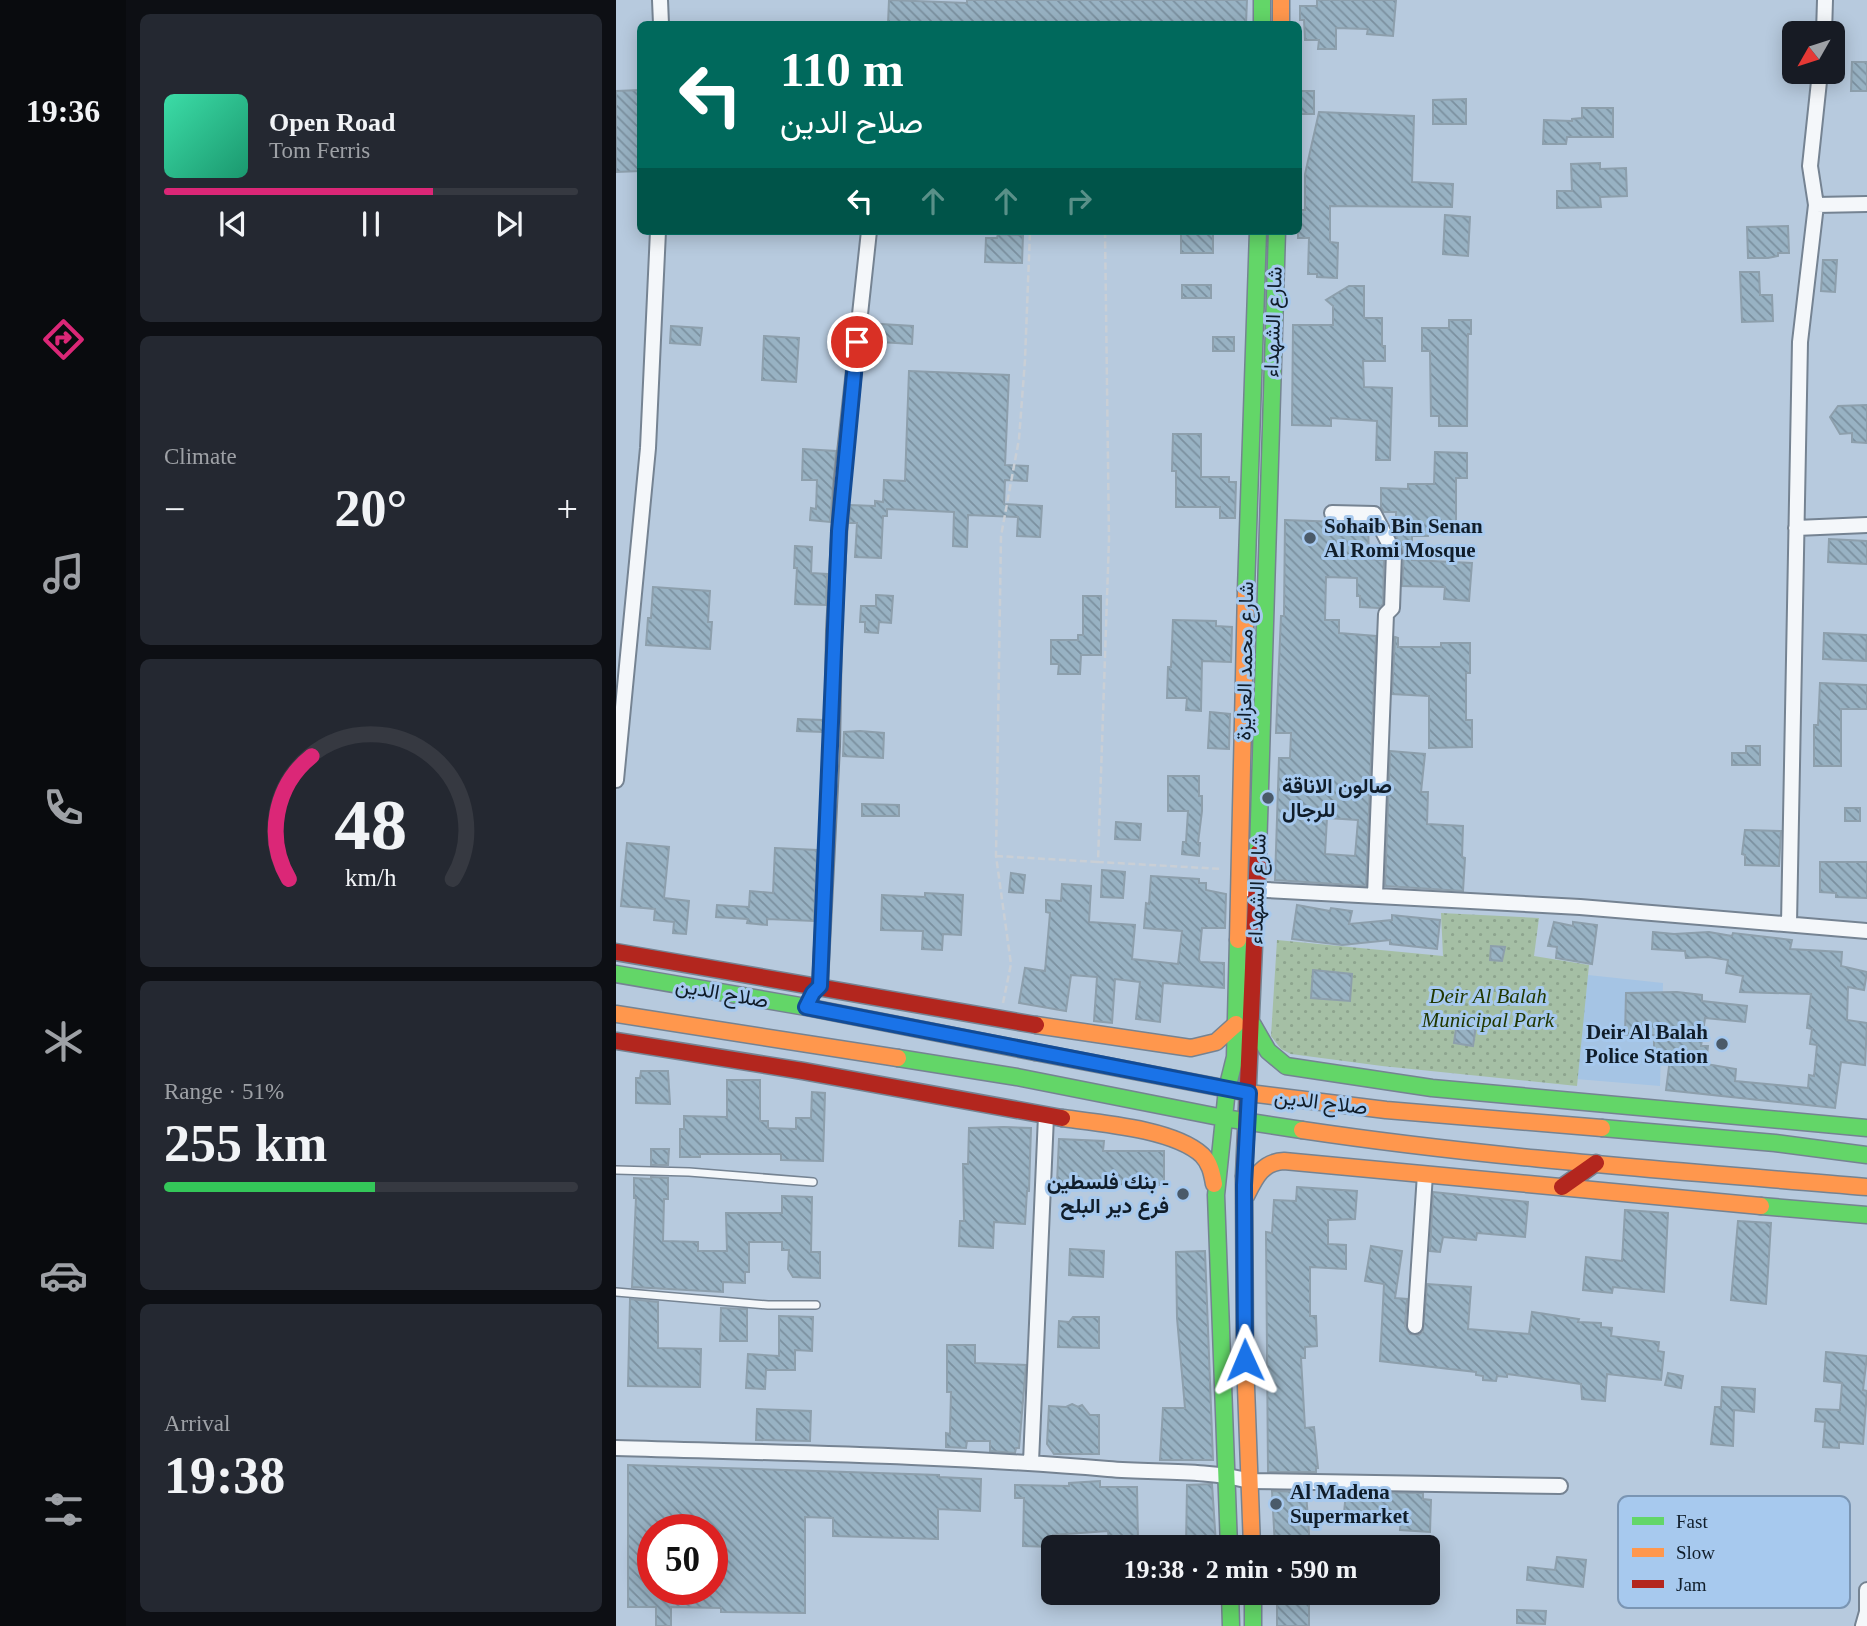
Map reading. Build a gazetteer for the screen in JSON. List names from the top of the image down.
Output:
{
  "streets": {
    "main road": ["شارع الشهداء", "شارع محمد العزايزة", "صلاح الدين"]
  },
  "crossings": [
    ["شارع الشهداء", "شارع محمد العزايزة"],
    ["شارع الشهداء", "صلاح الدين"],
    ["شارع محمد العزايزة", "صلاح الدين"]
  ],
  "parks": ["Deir Al Balah Municipal Park"],
  "places": [
    "Sohaib Bin Senan Al Romi Mosque",
    "صالون الاناقة للرجال",
    "Deir Al Balah Police Station",
    "بنك فلسطين - فرع دير البلح",
    "Al Madena Supermarket"
  ],
  "legend": ["Fast", "Slow", "Jam"],
  "north": "bottom left",
  "page": {
    "tabs": "19:36",
    "turn": ["110 m", "صلاح الدين"],
    "song": ["Open Road", "Tom Ferris"],
    "tile": [
      "Climate",
      ["Range · 51%", "255 km"],
      ["Arrival", "19:38"]
    ],
    "heat": ["−", "20°", "+"],
    "limit": "50",
    "trip": "19:38 · 2 min · 590 m",
    "gauge": ["48", "km/h"]
  }
}
